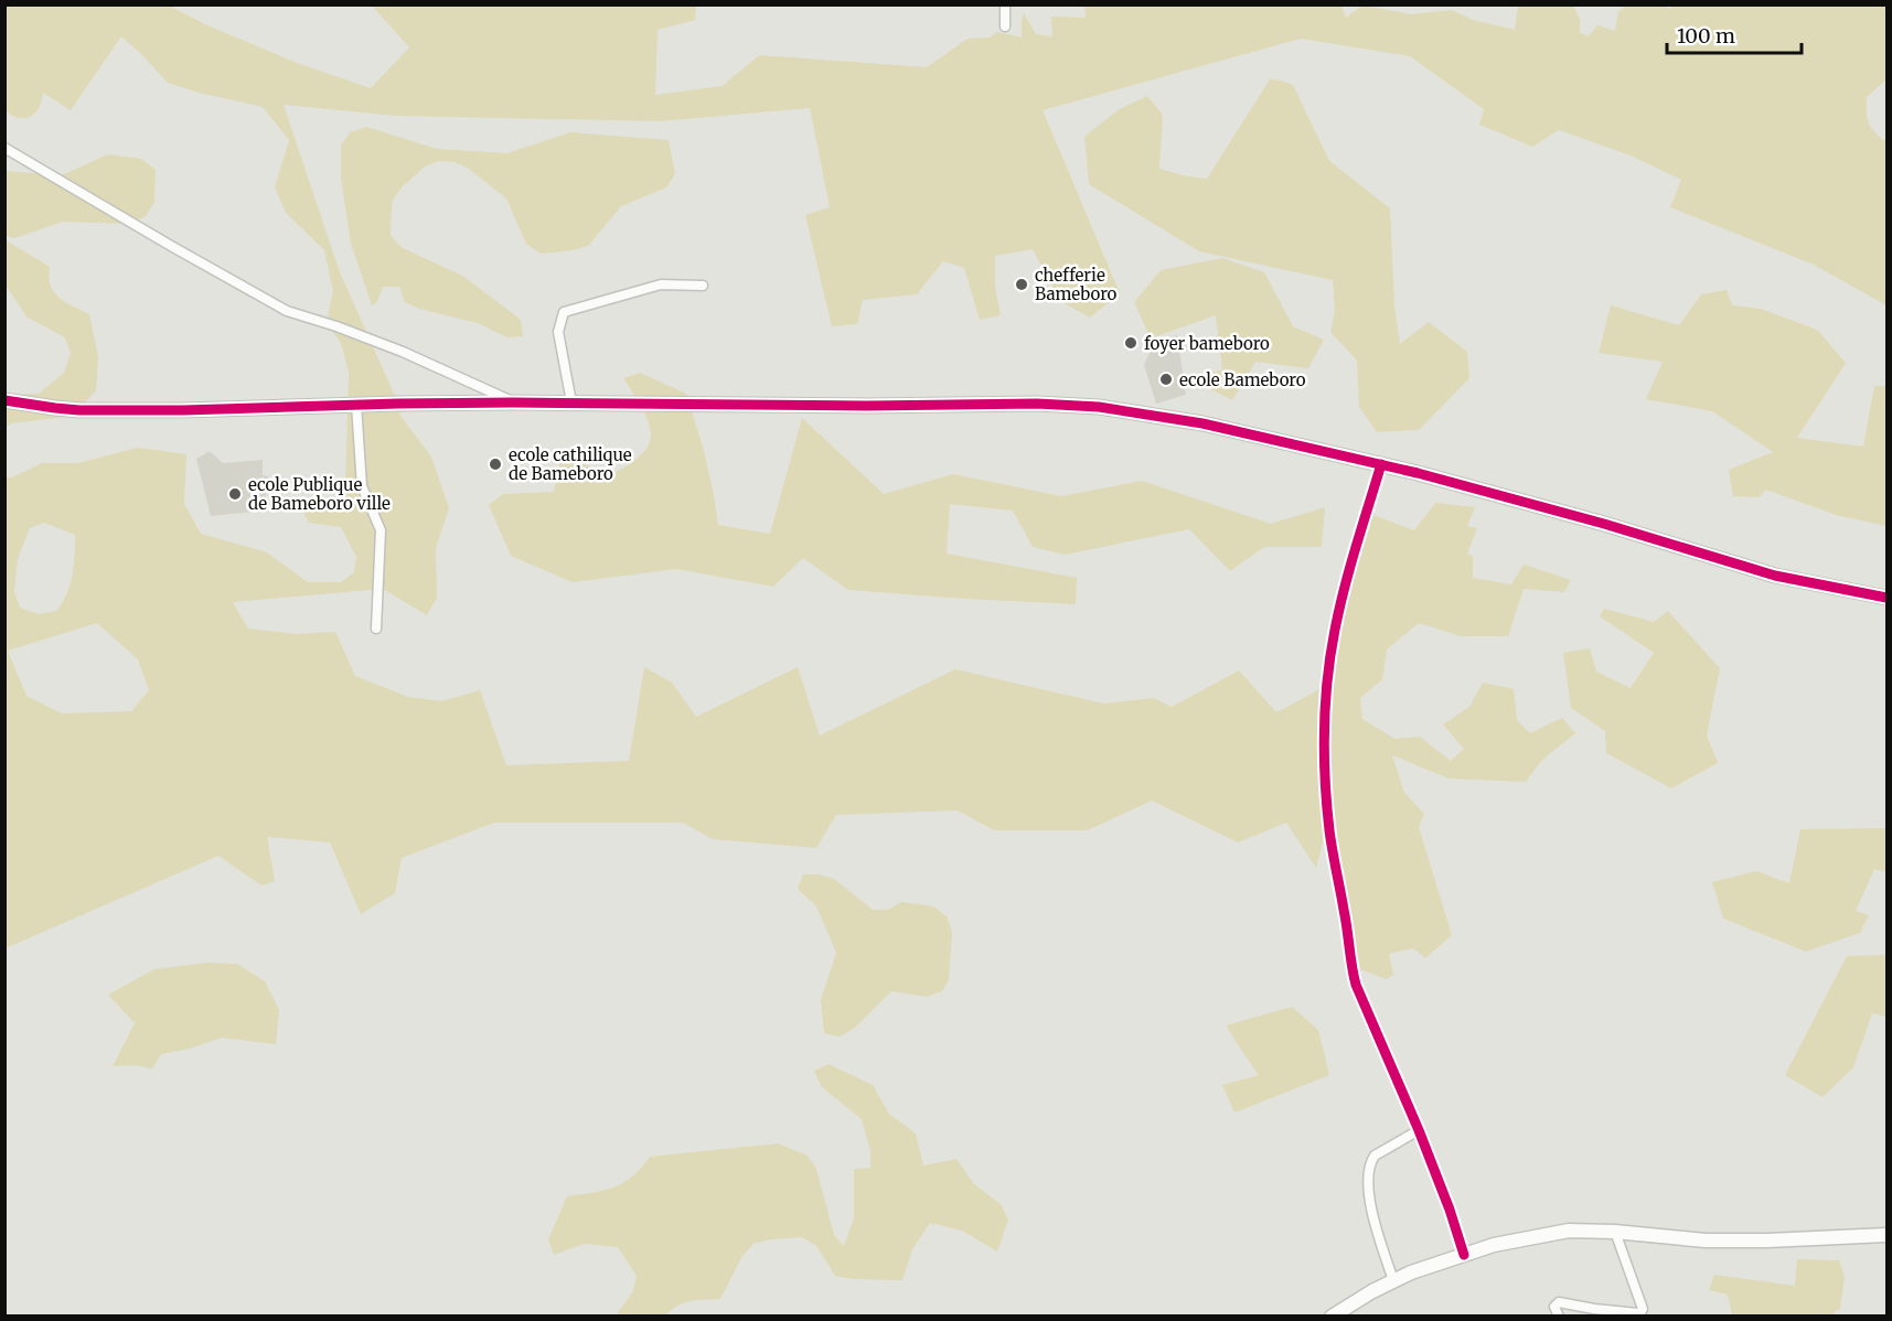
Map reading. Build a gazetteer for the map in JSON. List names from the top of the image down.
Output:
{
  "places": [
    "chefferie Bameboro",
    "foyer bameboro",
    "ecole Bameboro",
    "ecole cathilique de Bameboro",
    "ecole Publique de Bameboro ville"
  ],
  "scale_bar": "100 m"
}
